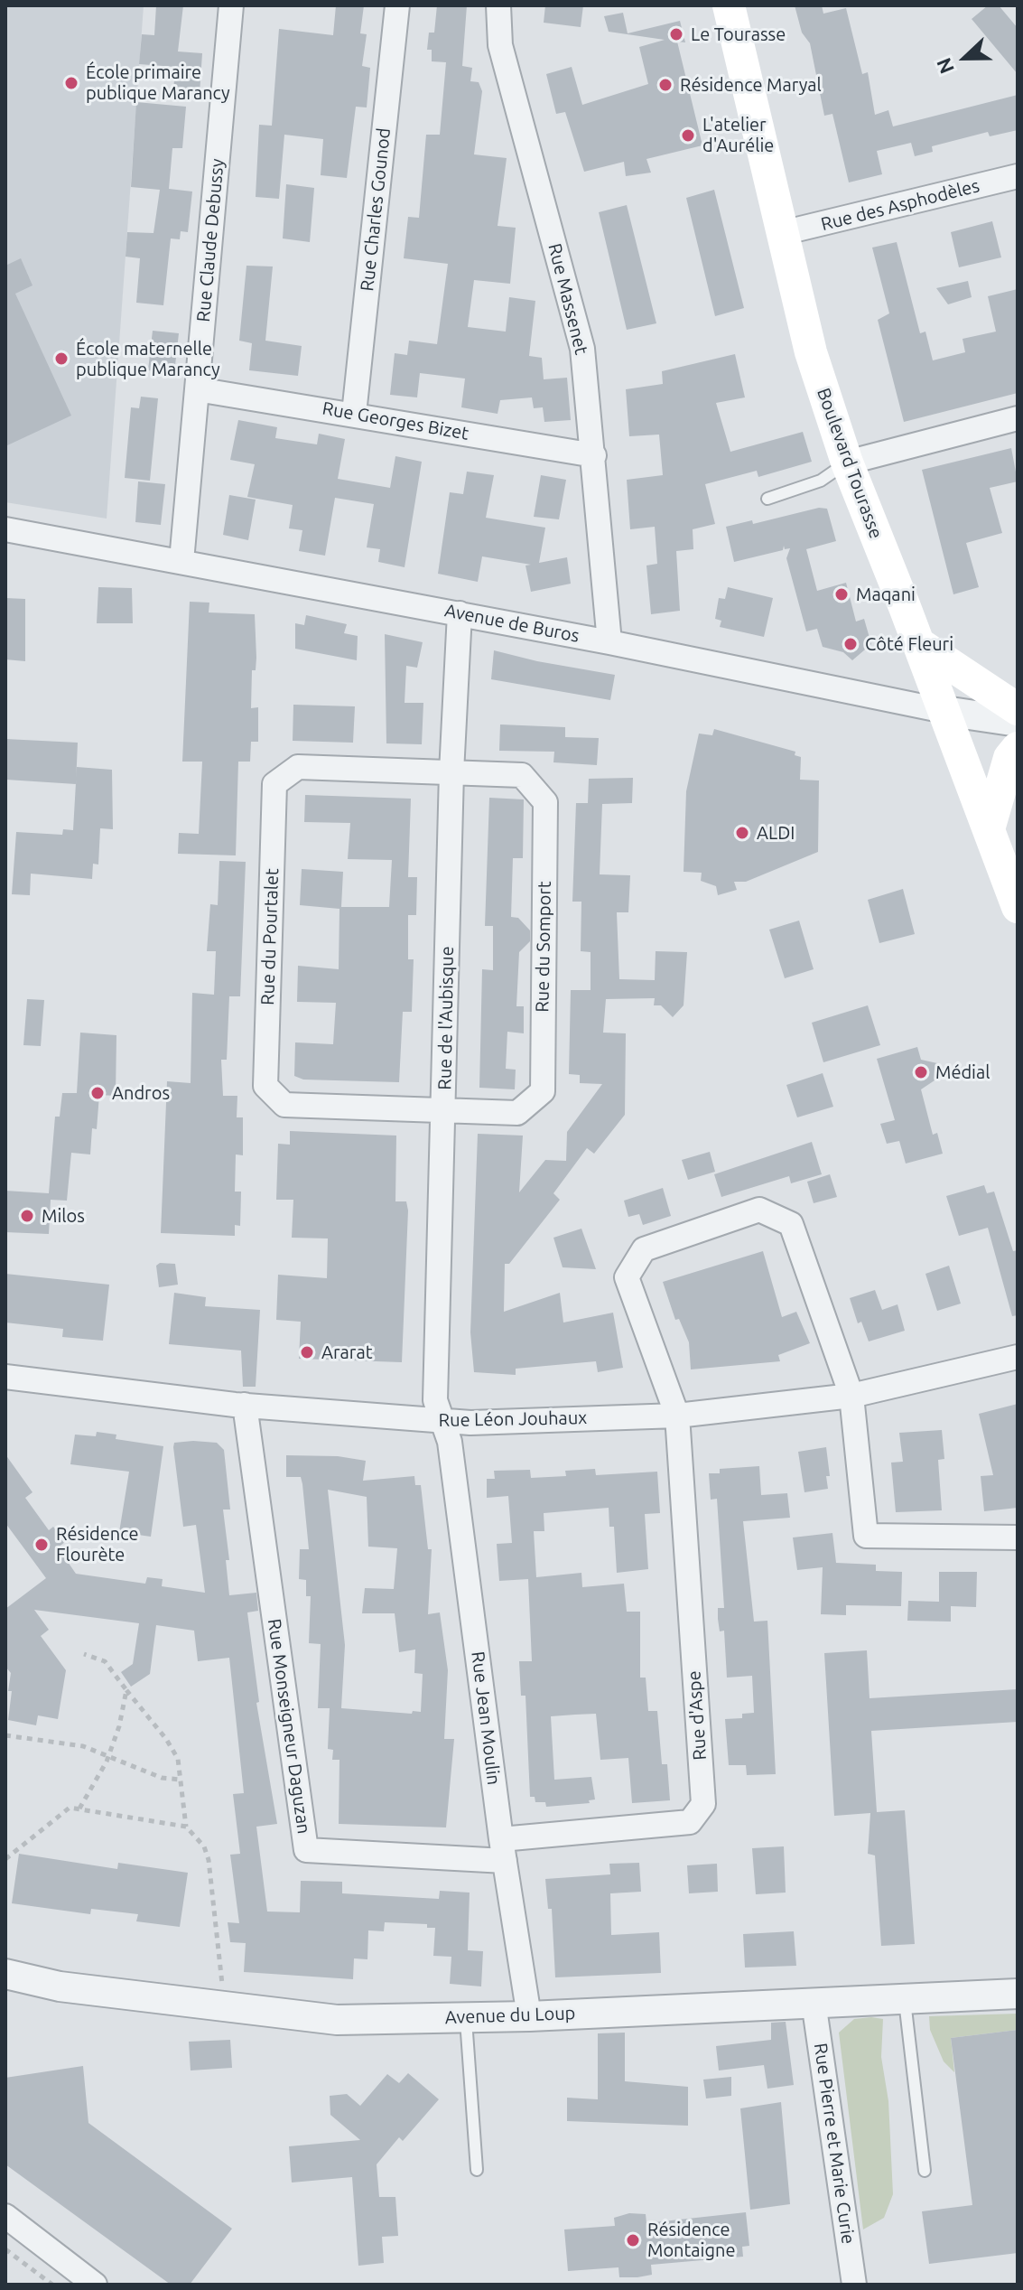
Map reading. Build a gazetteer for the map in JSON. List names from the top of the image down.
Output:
{
  "streets": {
    "main road": ["Boulevard Tourasse"],
    "street": [
      "Rue des Asphodèles",
      "Rue Charles Gounod",
      "Rue Claude Debussy",
      "Rue Massenet",
      "Rue Georges Bizet",
      "Avenue de Buros",
      "Rue du Pourtalet",
      "Rue du Somport",
      "Rue de l'Aubisque",
      "Rue Léon Jouhaux",
      "Rue d'Aspe",
      "Rue Jean Moulin",
      "Rue Monseigneur Daguzan",
      "Avenue du Loup",
      "Rue Pierre et Marie Curie"
    ]
  },
  "crossings": [
    ["Rue des Asphodèles", "Boulevard Tourasse"],
    ["Rue Charles Gounod", "Rue Georges Bizet"],
    ["Rue Claude Debussy", "Rue Georges Bizet"],
    ["Rue Claude Debussy", "Avenue de Buros"],
    ["Rue Massenet", "Rue Georges Bizet"],
    ["Rue Massenet", "Avenue de Buros"],
    ["Boulevard Tourasse", "Avenue de Buros"],
    ["Avenue de Buros", "Rue de l'Aubisque"],
    ["Rue du Pourtalet", "Rue du Somport"],
    ["Rue du Pourtalet", "Rue de l'Aubisque"],
    ["Rue du Somport", "Rue de l'Aubisque"],
    ["Rue de l'Aubisque", "Rue Léon Jouhaux"],
    ["Rue de l'Aubisque", "Rue Jean Moulin"],
    ["Rue Léon Jouhaux", "Rue d'Aspe"],
    ["Rue Léon Jouhaux", "Rue Jean Moulin"],
    ["Rue Léon Jouhaux", "Rue Monseigneur Daguzan"],
    ["Rue d'Aspe", "Rue Jean Moulin"],
    ["Rue d'Aspe", "Rue Monseigneur Daguzan"],
    ["Rue Jean Moulin", "Rue Monseigneur Daguzan"],
    ["Rue Jean Moulin", "Avenue du Loup"],
    ["Avenue du Loup", "Rue Pierre et Marie Curie"]
  ],
  "places": [
    "Le Tourasse",
    "École primaire publique Marancy",
    "Résidence Maryal",
    "L'atelier d'Aurélie",
    "École maternelle publique Marancy",
    "Maqani",
    "Côté Fleuri",
    "ALDI",
    "Médial",
    "Andros",
    "Milos",
    "Ararat",
    "Résidence Flourète",
    "Résidence Montaigne"
  ],
  "north": "left"
}
